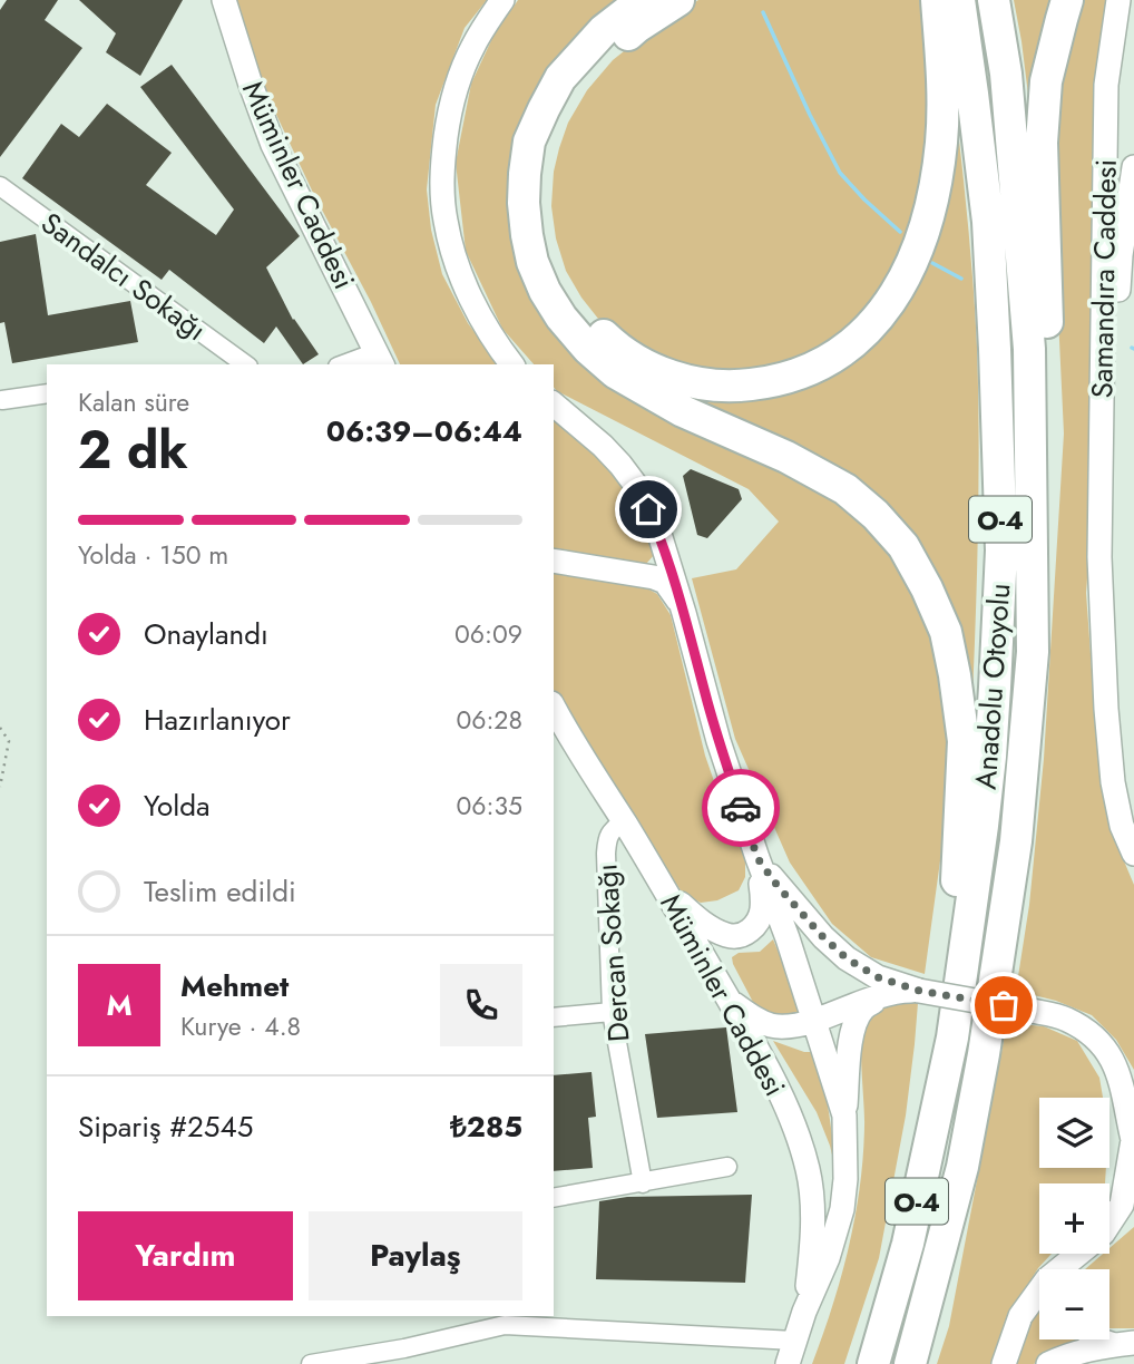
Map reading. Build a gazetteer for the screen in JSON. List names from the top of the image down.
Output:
{
  "streets": {
    "highway": ["O-4", "Anadolu Otoyolu"],
    "main road": ["Müminler Caddesi", "Samandıra Caddesi"],
    "street": ["Sandalcı Sokağı", "Dercan Sokağı"]
  },
  "crossings": [
    ["Müminler Caddesi", "Dercan Sokağı"]
  ],
  "page": {
    "heading": ["2 dk", "Kalan süre", "06:39–06:44"],
    "panel": [
      "Mehmet",
      "Kurye · 4.8",
      "Sipariş #2545",
      "₺285"
    ],
    "bar": "Yolda · 150 m",
    "list": [
      ["Onaylandı", "06:09"],
      ["Hazırlanıyor", "06:28"],
      ["Yolda", "06:35"],
      "Teslim edildi"
    ],
    "round": "M",
    "map_buttons": ["+", "−"],
    "buttons": ["Yardım", "Paylaş"]
  }
}
